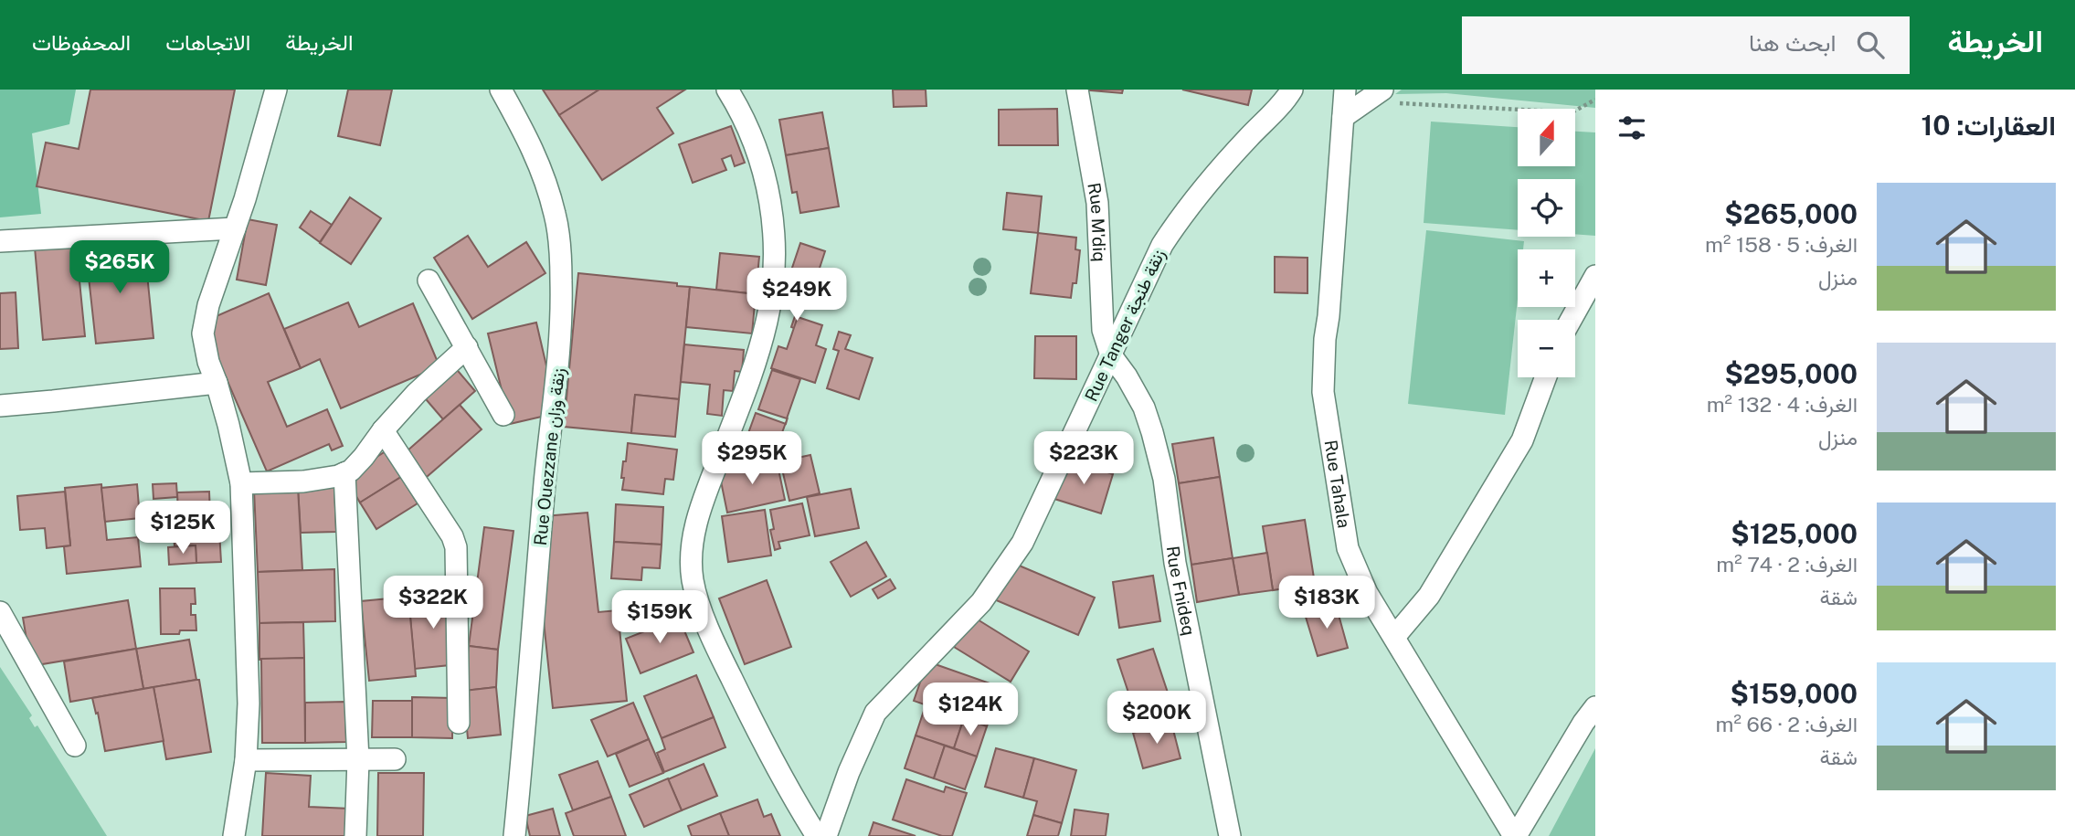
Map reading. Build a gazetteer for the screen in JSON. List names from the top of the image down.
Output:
{
  "streets": {
    "street": [
      "Rue M'diq",
      "Rue Tanger زنقة طنجة",
      "Rue Ouezzane زنقة وزان",
      "Rue Tahala",
      "Rue Fnideq"
    ]
  },
  "crossings": [
    ["Rue M'diq", "Rue Tanger زنقة طنجة"],
    ["Rue M'diq", "Rue Fnideq"],
    ["Rue Tanger زنقة طنجة", "Rue Fnideq"]
  ],
  "north": "top",
  "page": {
    "header": "الخريطة",
    "search": "ابحث هنا",
    "nav": ["الخريطة", "الاتجاهات", "المحفوظات"],
    "heading": "العقارات: 10",
    "map_buttons": ["+", "−"],
    "list": [
      {
        "name": "$265,000",
        "note": "الغرف: 5 · 158 m² · منزل"
      },
      {
        "name": "$295,000",
        "note": "الغرف: 4 · 132 m² · منزل"
      },
      {
        "name": "$125,000",
        "note": "الغرف: 2 · 74 m² · شقة"
      },
      {
        "name": "$159,000",
        "note": "الغرف: 2 · 66 m² · شقة"
      }
    ],
    "price": [
      "$265K",
      "$249K",
      "$295K",
      "$223K",
      "$125K",
      "$322K",
      "$183K",
      "$159K",
      "$124K",
      "$200K"
    ]
  }
}
